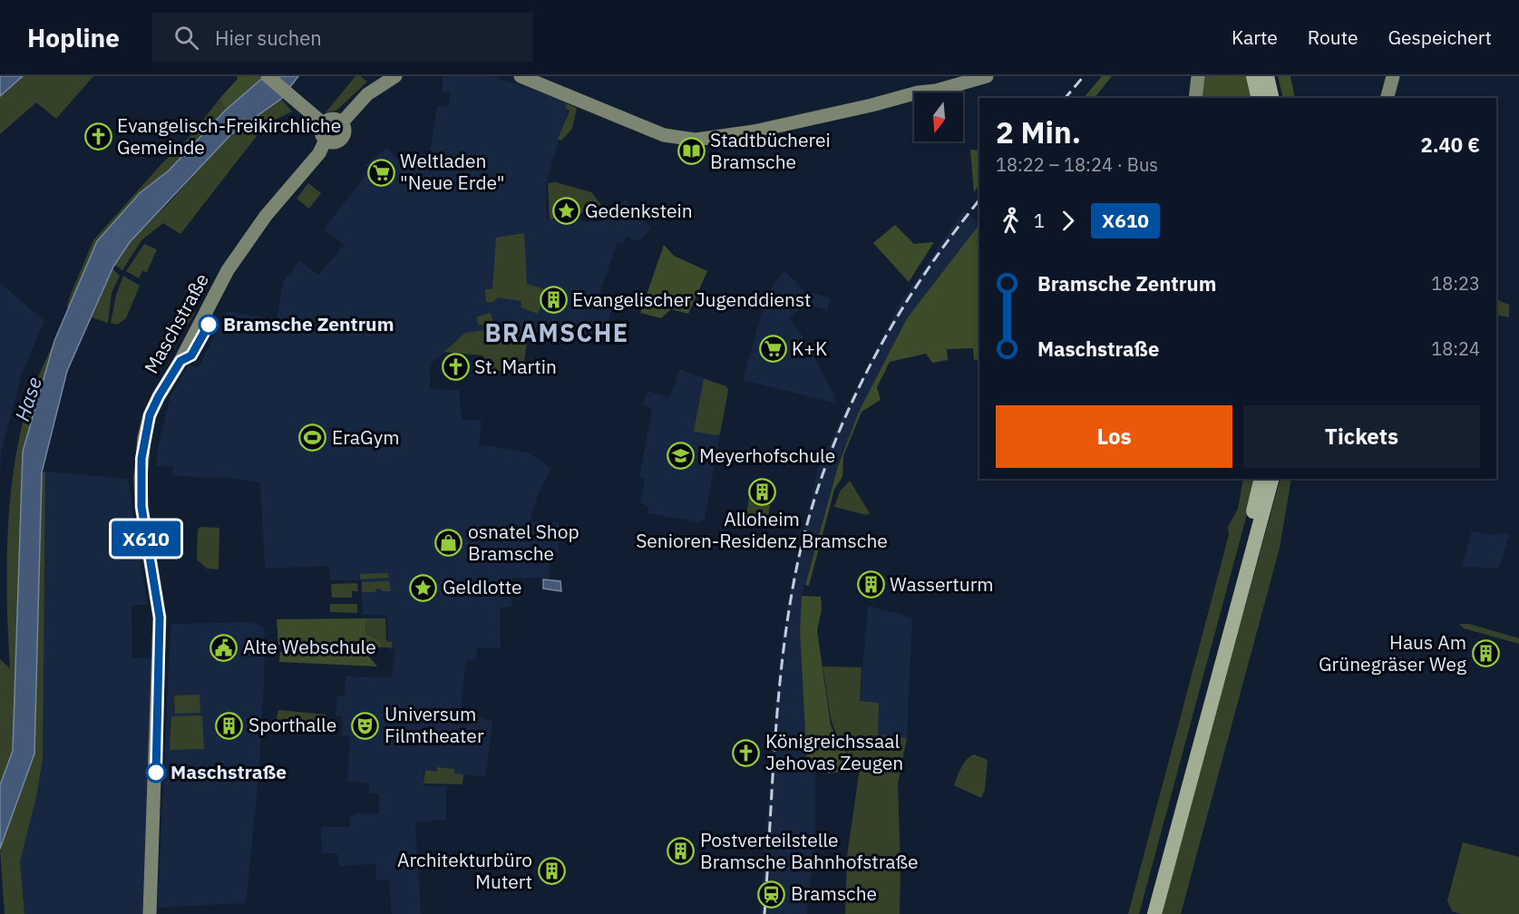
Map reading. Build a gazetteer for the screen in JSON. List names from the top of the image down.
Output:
{
  "streets": {
    "main road": ["Maschstraße"]
  },
  "districts": ["BRAMSCHE"],
  "water": ["Hase"],
  "places": {
    "church": ["Evangelisch-Freikirchliche Gemeinde", "St. Martin", "Königreichssaal Jehovas Zeugen"],
    "library": ["Stadtbücherei Bramsche"],
    "supermarket": ["Weltladen \"Neue Erde\"", "K+K"],
    "place": ["Gedenkstein", "Geldlotte"],
    "building": [
      "Evangelischer Jugenddienst",
      "Alloheim Senioren-Residenz Bramsche",
      "Wasserturm",
      "Haus Am Grünegräser Weg",
      "Sporthalle",
      "Postverteilstelle Bramsche Bahnhofstraße",
      "Architekturbüro Mutert"
    ],
    "other": ["Bramsche Zentrum", "Maschstraße"],
    "sports": ["EraGym"],
    "school or university": ["Meyerhofschule"],
    "shop": ["osnatel Shop Bramsche"],
    "public building": ["Alte Webschule"],
    "theatre": ["Universum Filmtheater"],
    "station": ["Bramsche"]
  },
  "lines": ["bus line X610"],
  "north": "bottom",
  "page": {
    "header": "Hopline",
    "search": "Hier suchen",
    "nav": ["Karte", "Route", "Gespeichert"],
    "on_map": "X610",
    "heading": ["2 Min.", "18:22 – 18:24 · Bus", "2.40 €"],
    "legs": ["1", "X610"],
    "list": [
      {
        "name": "Bramsche Zentrum",
        "value": "18:23"
      },
      {
        "name": "Maschstraße",
        "value": "18:24"
      }
    ],
    "buttons": ["Los", "Tickets"]
  }
}
